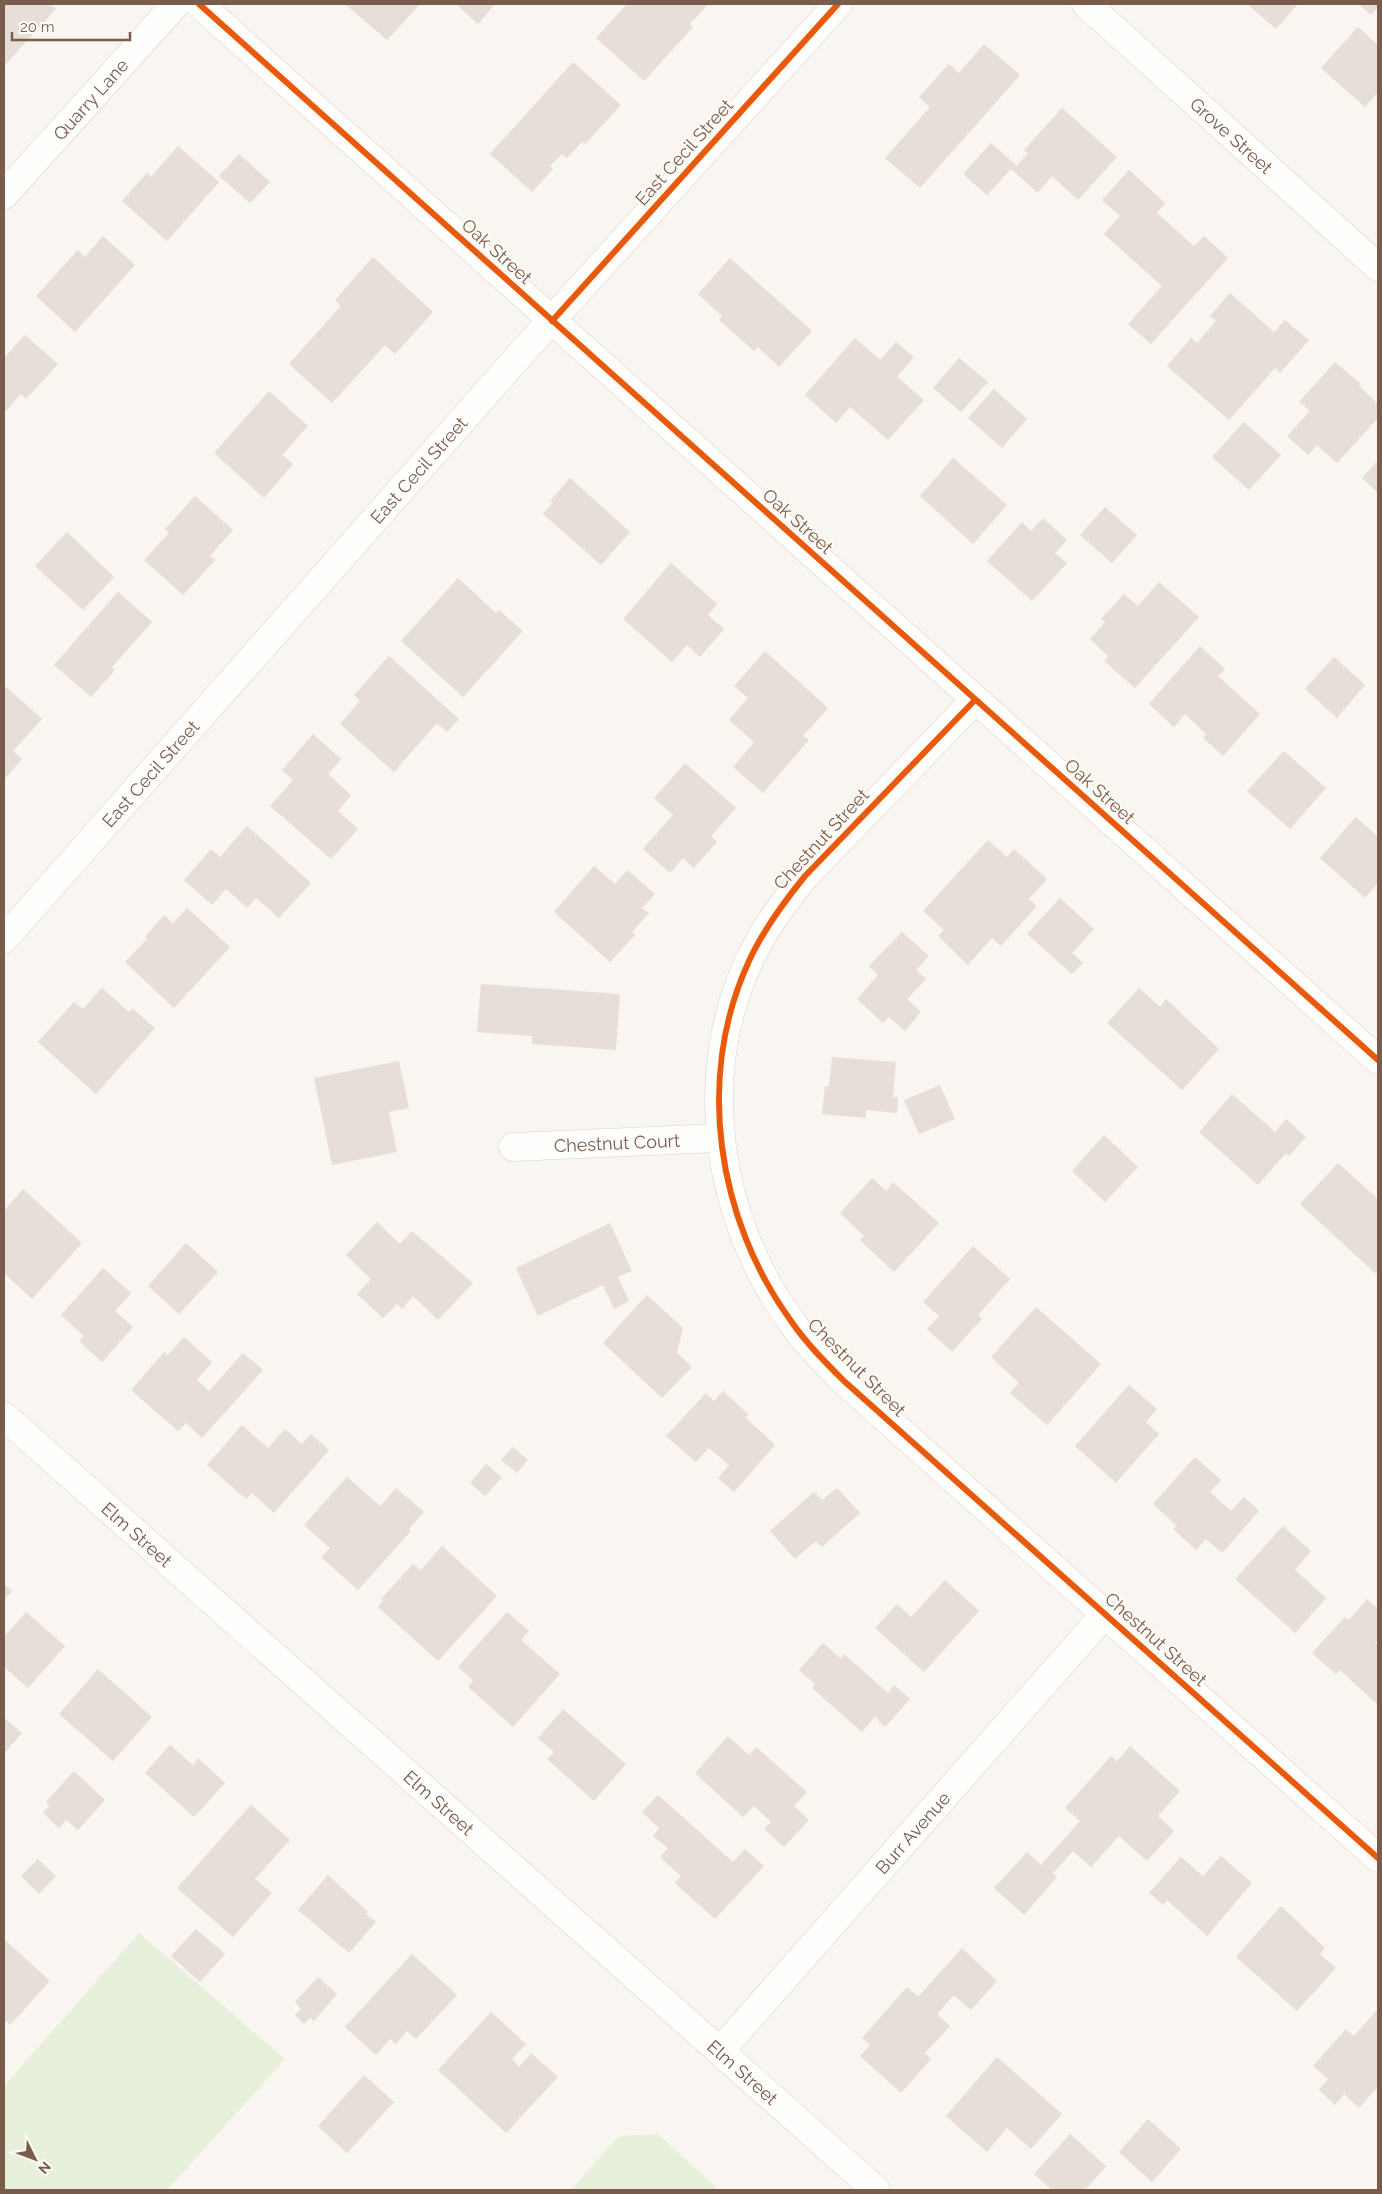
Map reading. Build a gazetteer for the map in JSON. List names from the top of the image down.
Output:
{
  "streets": {
    "street": [
      "Quarry Lane",
      "Grove Street",
      "East Cecil Street",
      "Oak Street",
      "Chestnut Street",
      "Chestnut Court",
      "Elm Street",
      "Burr Avenue"
    ]
  },
  "crossings": [
    ["East Cecil Street", "Oak Street"],
    ["Oak Street", "Chestnut Street"],
    ["Chestnut Street", "Chestnut Court"],
    ["Chestnut Street", "Burr Avenue"],
    ["Elm Street", "Burr Avenue"]
  ],
  "scale_bar": "20 m",
  "north": "bottom right"
}
